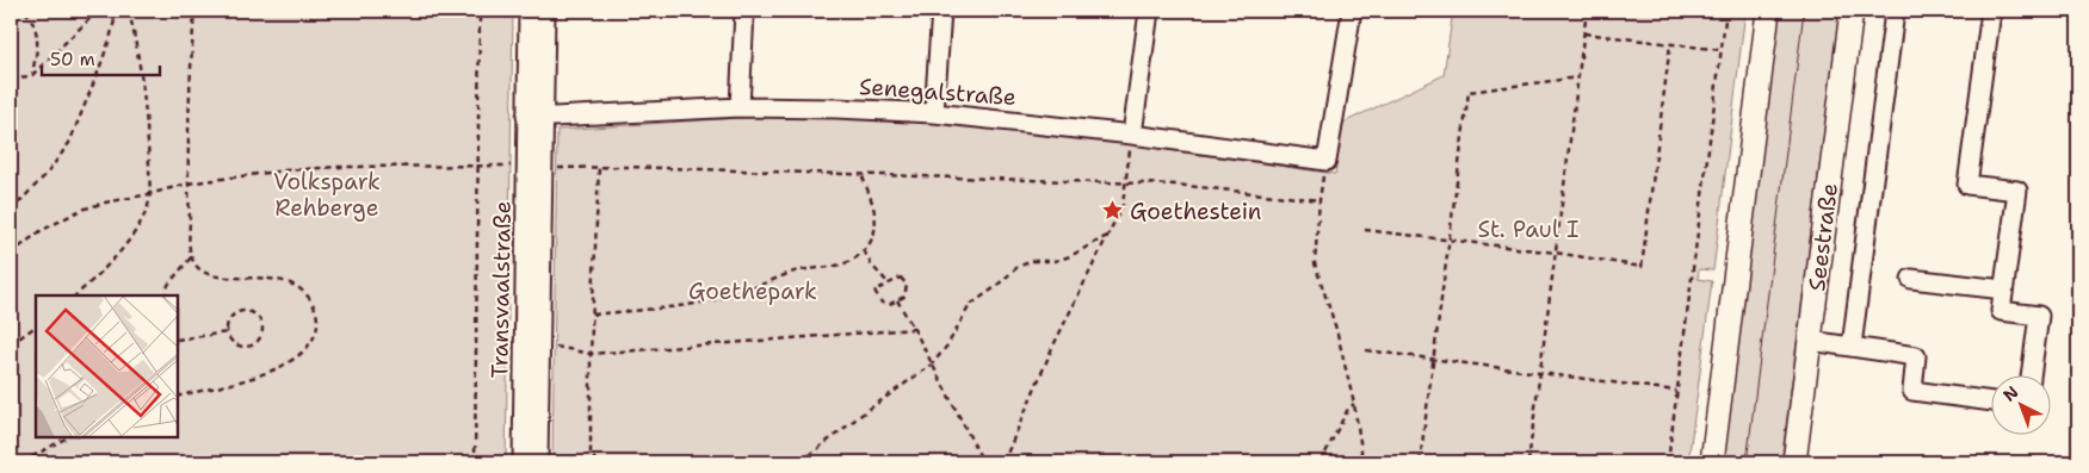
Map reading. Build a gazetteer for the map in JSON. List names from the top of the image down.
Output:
{
  "streets": {
    "main road": ["Seestraße"],
    "street": ["Senegalstraße", "Transvaalstraße"]
  },
  "crossings": [
    ["Senegalstraße", "Transvaalstraße"]
  ],
  "parks": ["Volkspark Rehberge", "St. Paul I", "Goethepark"],
  "places": {
    "place": ["Goethestein"]
  },
  "scale_bar": "50 m",
  "north": "top left"
}
